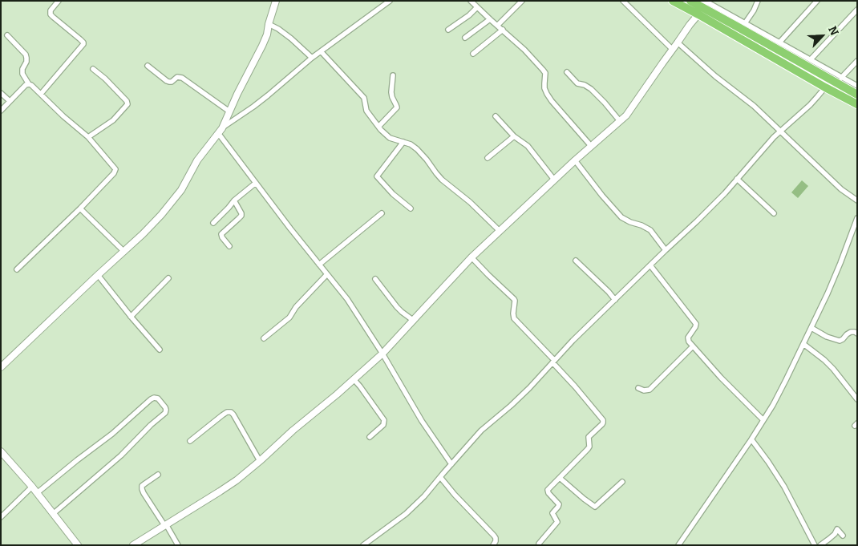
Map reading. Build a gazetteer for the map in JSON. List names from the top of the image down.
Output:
{
  "north": "top right"
}
